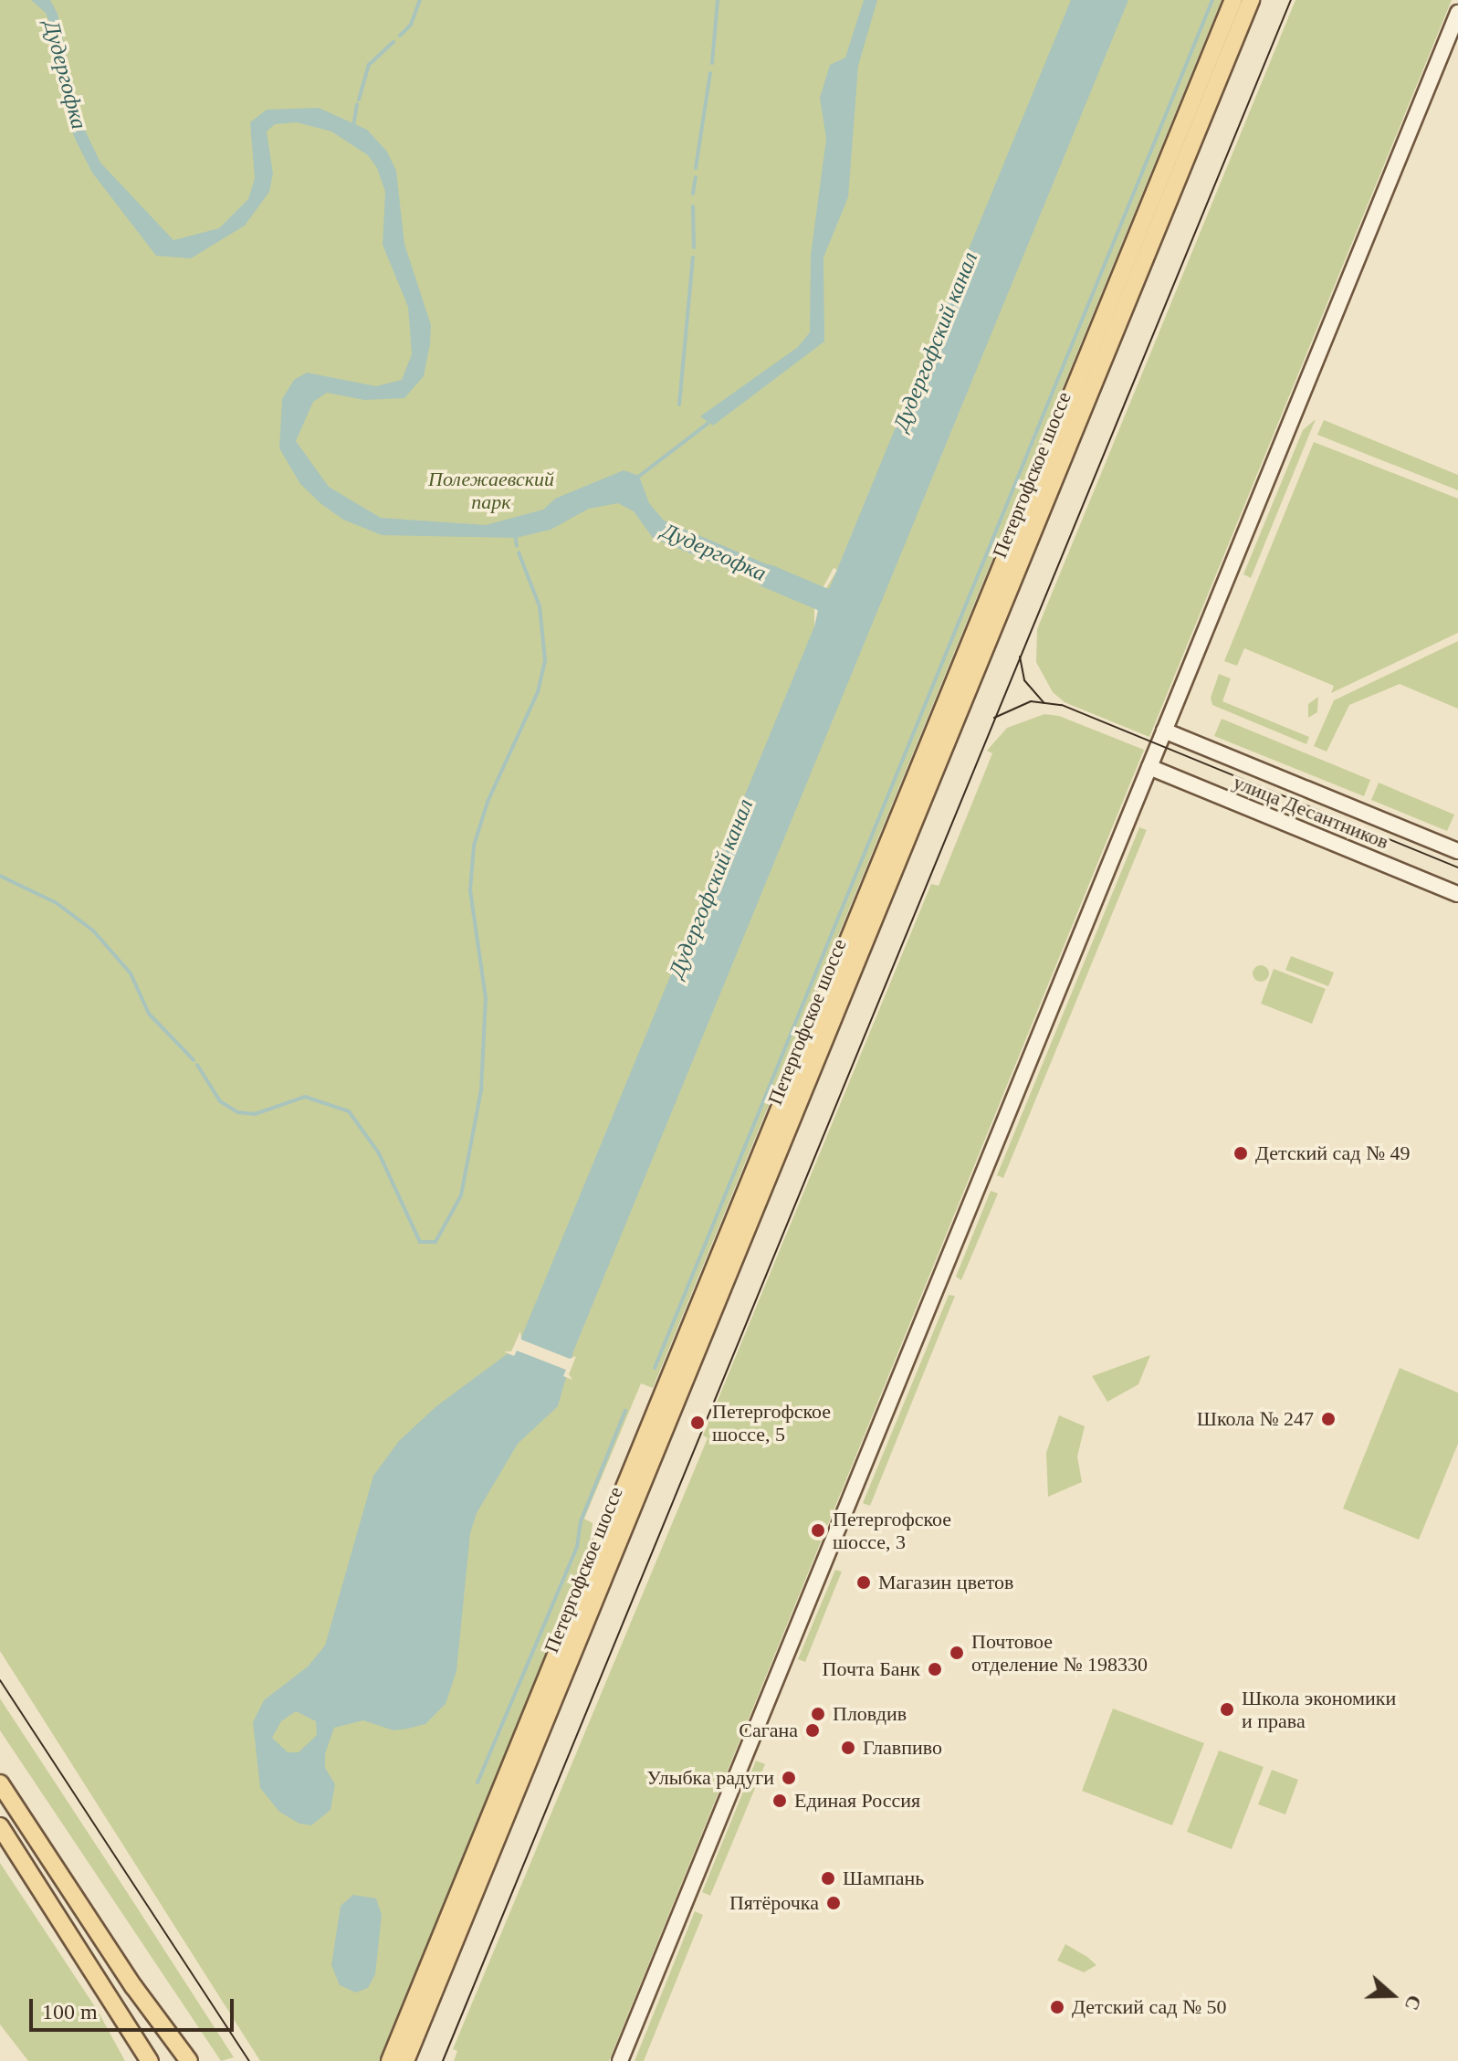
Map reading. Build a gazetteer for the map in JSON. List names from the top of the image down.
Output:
{
  "streets": {
    "main road": ["Петергофское шоссе"],
    "street": ["улица Десантников"]
  },
  "water": ["Дудергофка", "Дудергофский канал"],
  "parks": ["Полежаевский парк"],
  "places": [
    "Детский сад № 49",
    "Школа № 247",
    "Петергофское шоссе, 5",
    "Петергофское шоссе, 3",
    "Магазин цветов",
    "Почтовое отделение № 198330",
    "Почта Банк",
    "Школа экономики и права",
    "Пловдив",
    "Сагана",
    "Главпиво",
    "Улыбка радуги",
    "Единая Россия",
    "Шампань",
    "Пятёрочка",
    "Детский сад № 50"
  ],
  "scale_bar": "100 m",
  "north": "right"
}
